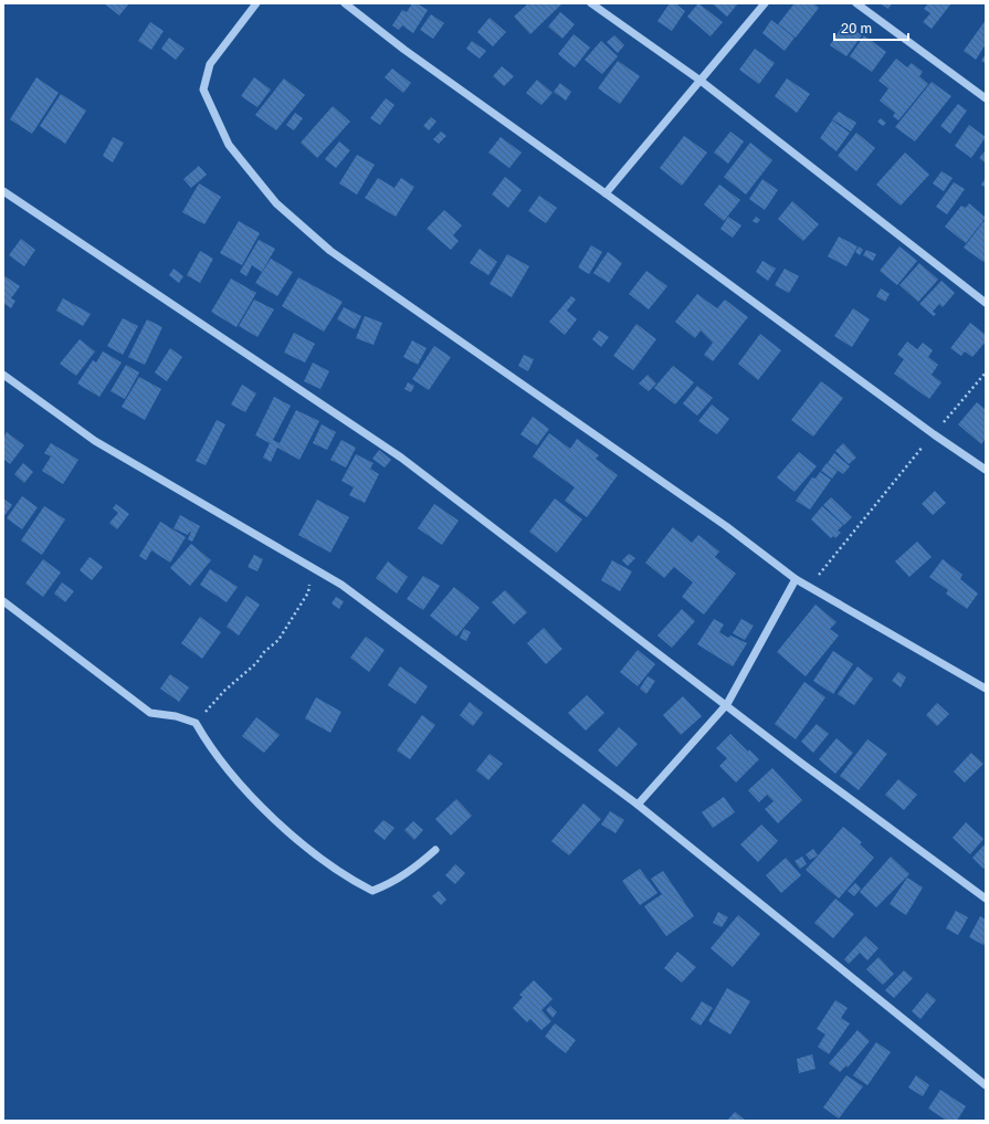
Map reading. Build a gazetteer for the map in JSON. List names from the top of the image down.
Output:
{
  "scale_bar": "20 m"
}
